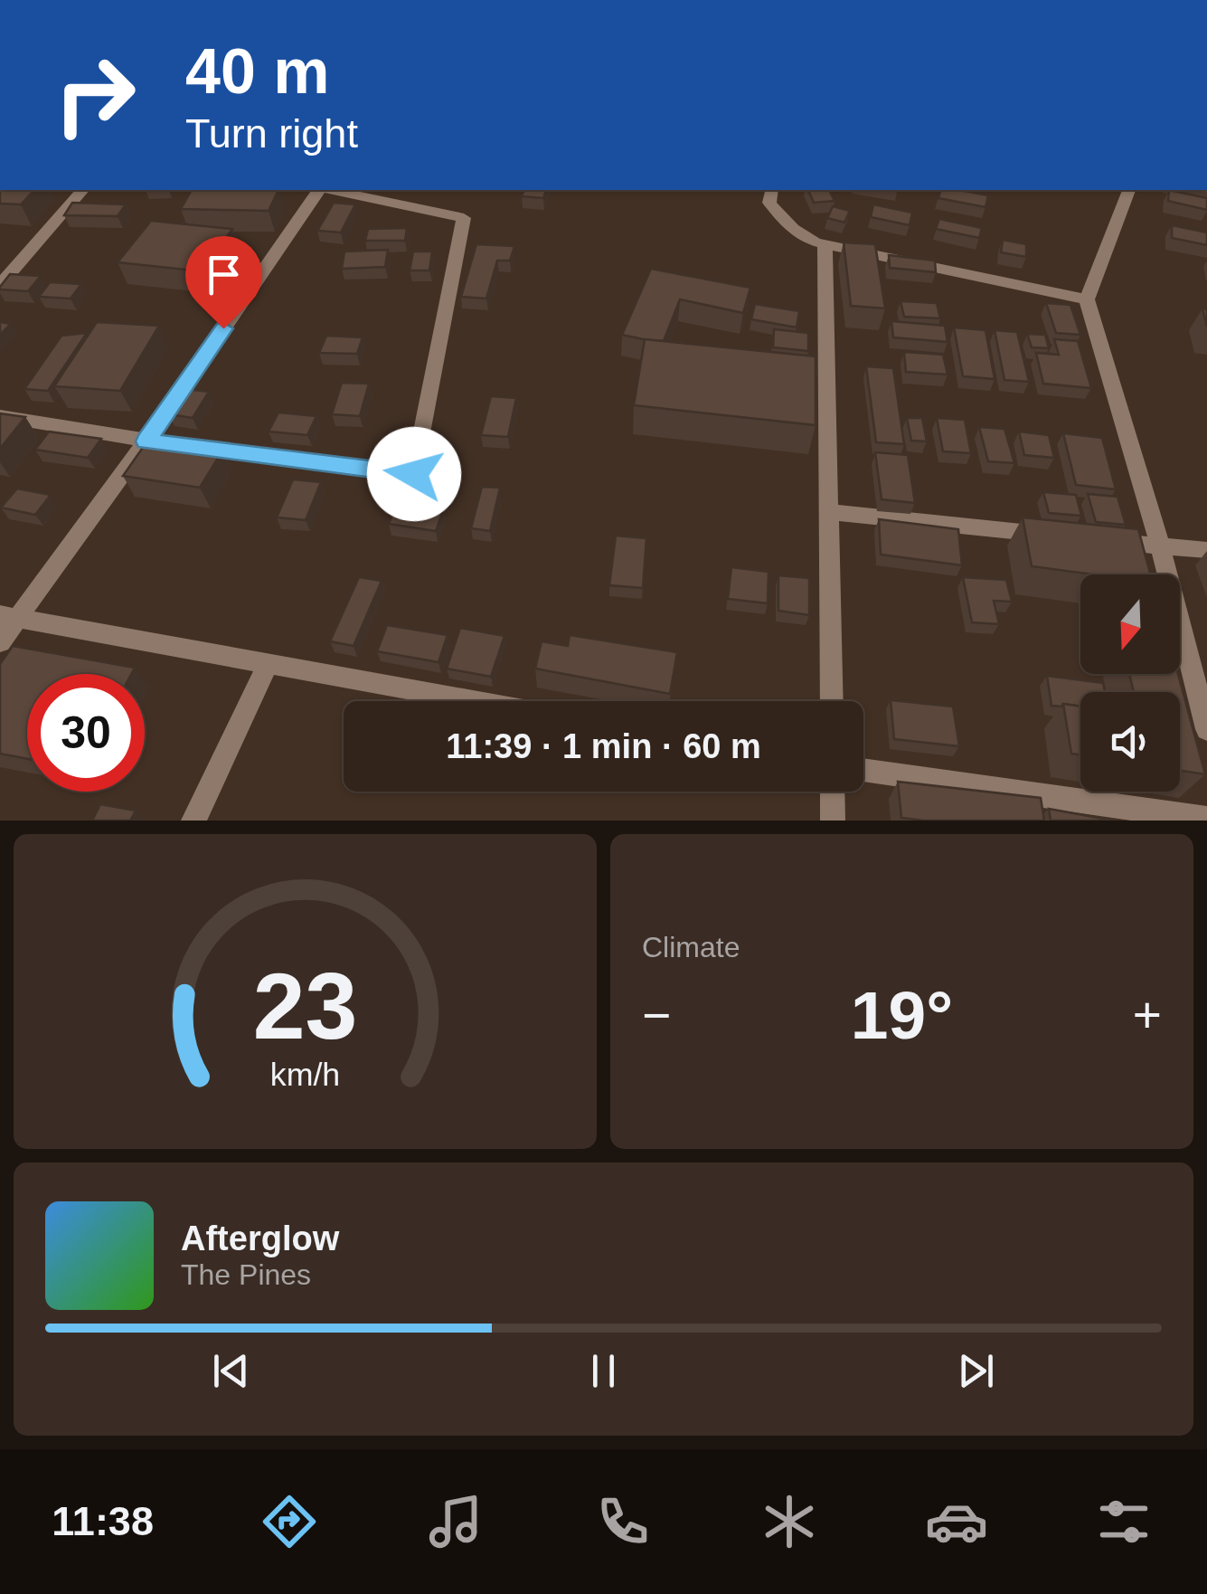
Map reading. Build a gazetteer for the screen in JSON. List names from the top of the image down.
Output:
{
  "north": "bottom",
  "page": {
    "turn": ["40 m", "Turn right"],
    "limit": "30",
    "trip": "11:39 · 1 min · 60 m",
    "tile": "Climate",
    "heat": ["−", "19°", "+"],
    "song": ["Afterglow", "The Pines"],
    "tabs": "11:38",
    "gauge": ["23", "km/h"]
  }
}
